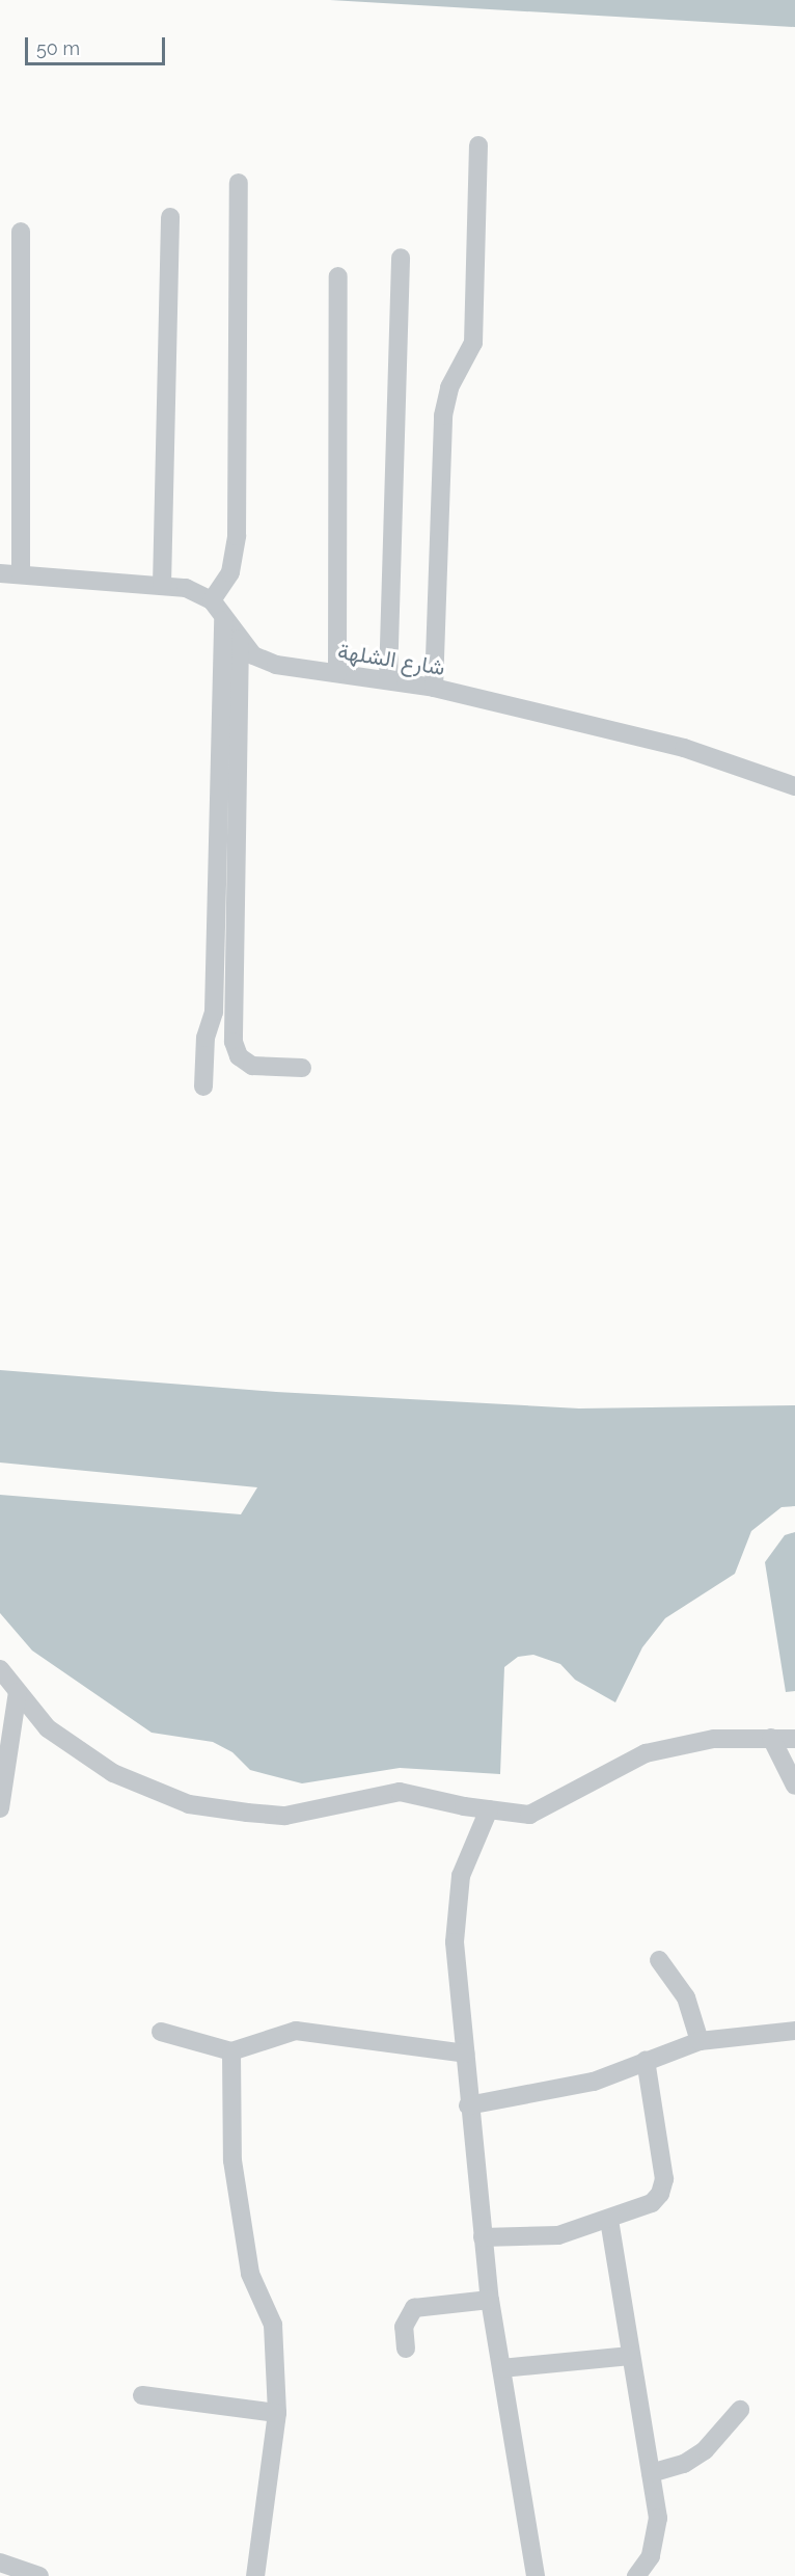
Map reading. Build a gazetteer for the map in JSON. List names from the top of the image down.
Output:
{
  "streets": {
    "street": ["شارع الشلهة"]
  },
  "scale_bar": "50 m"
}
